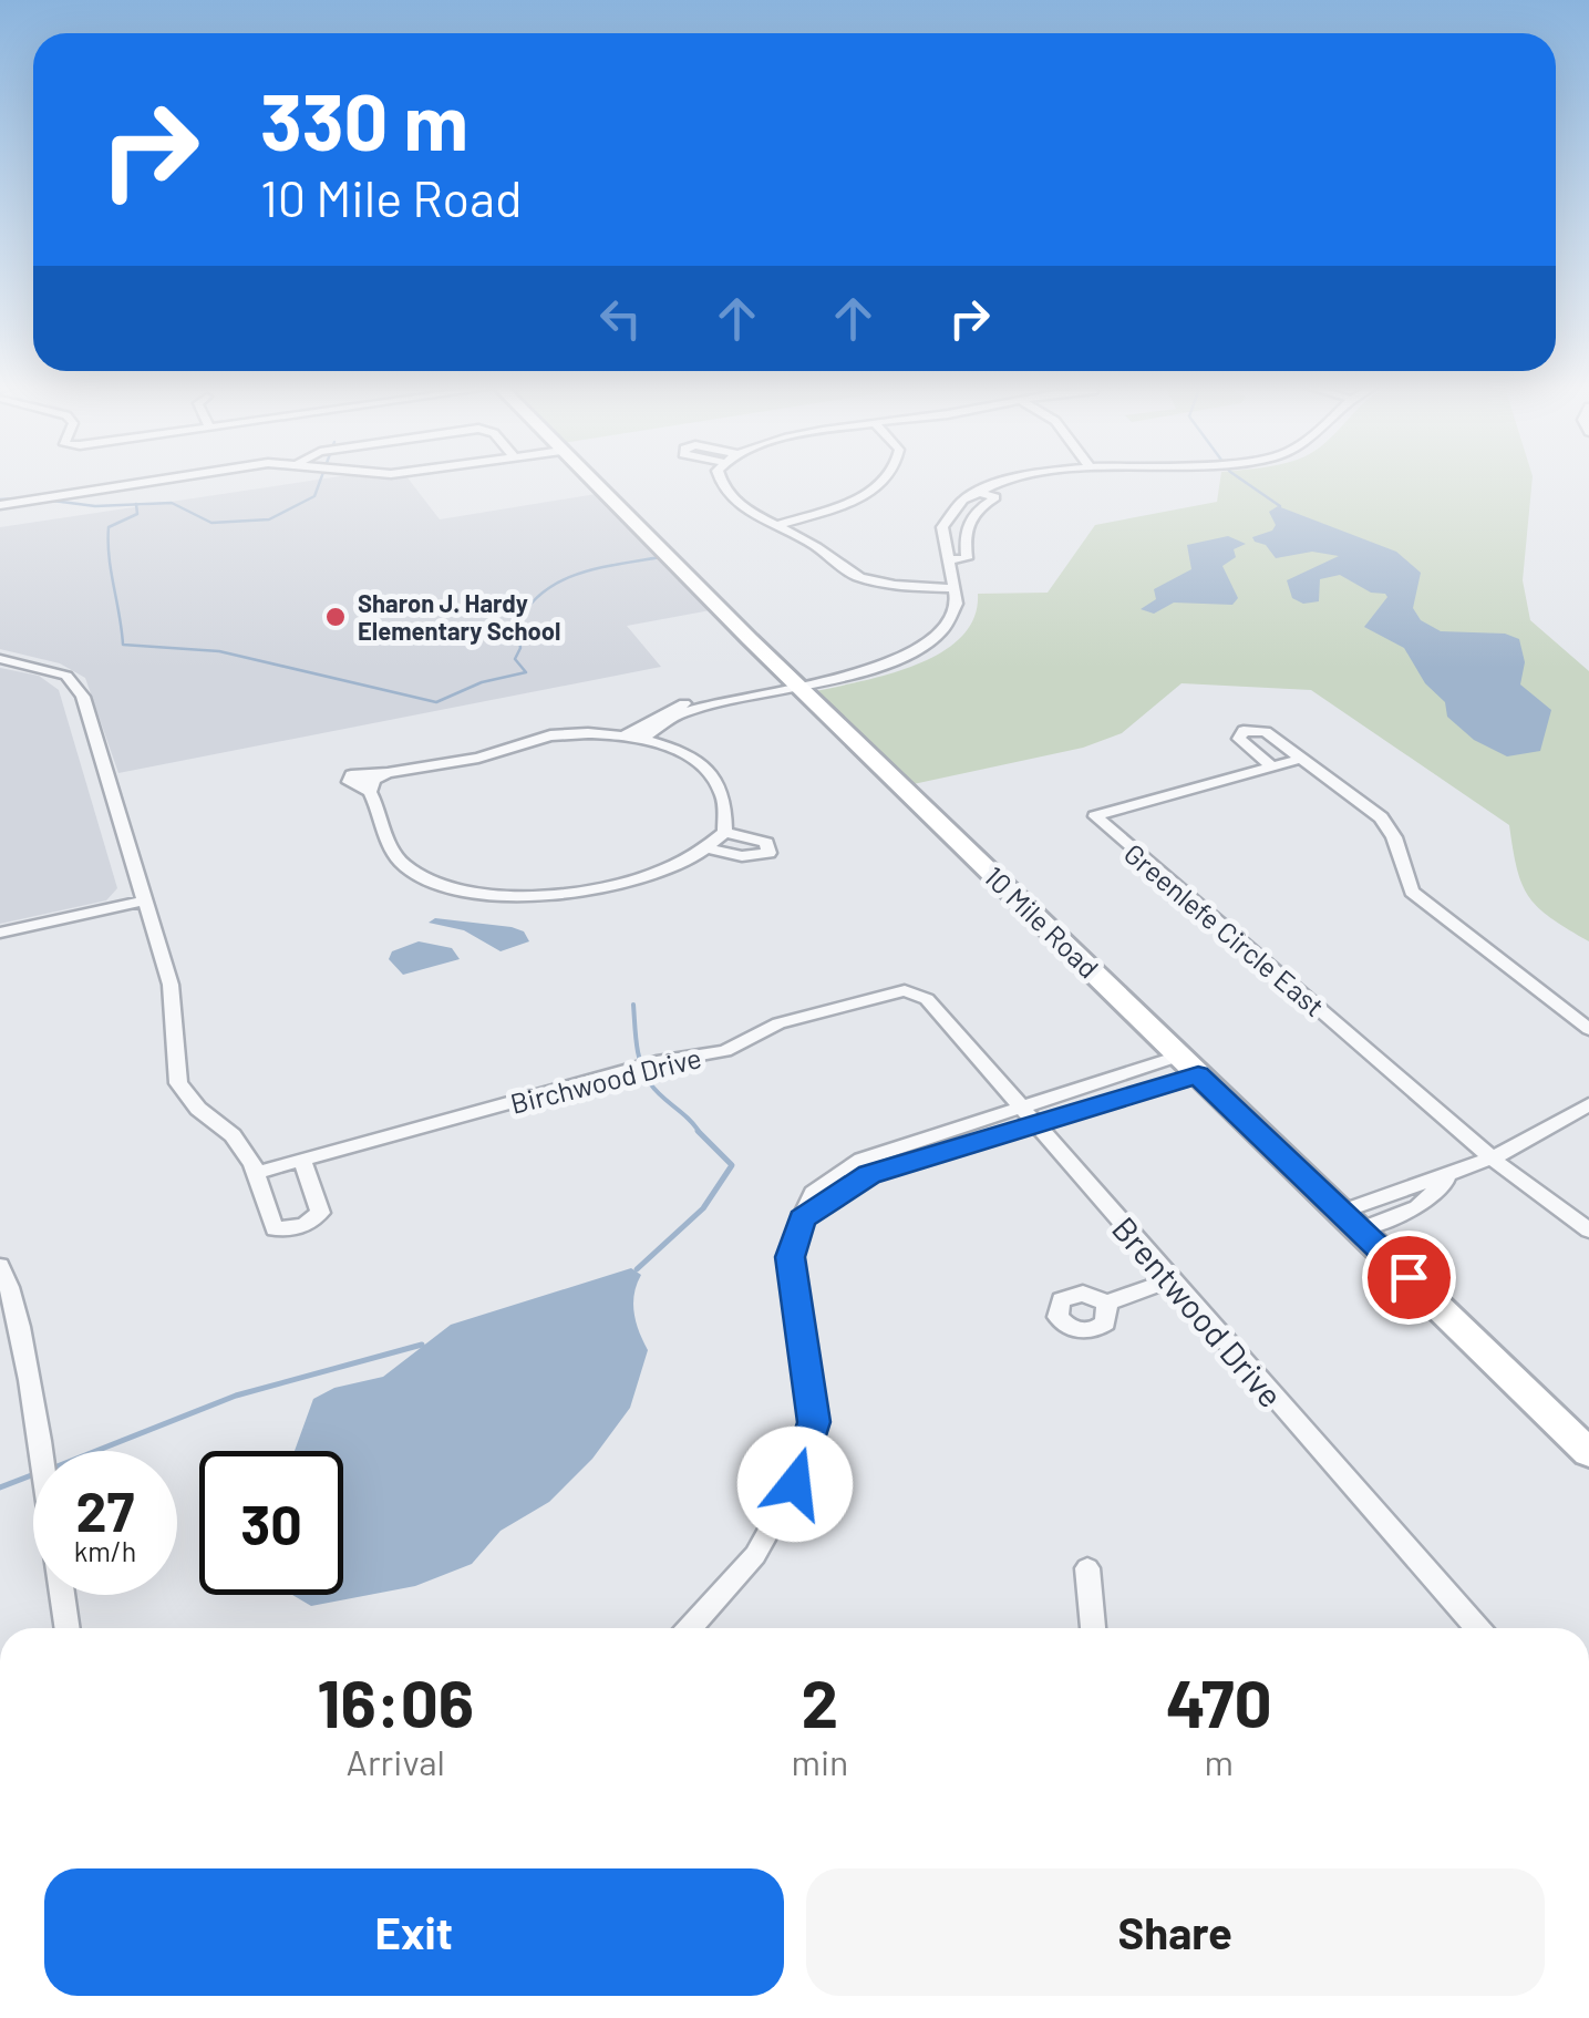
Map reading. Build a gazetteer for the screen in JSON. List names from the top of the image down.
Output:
{
  "streets": {
    "main road": ["10 Mile Road"],
    "street": ["Greenlefe Circle East", "Birchwood Drive", "Brentwood Drive"]
  },
  "crossings": [
    ["Birchwood Drive", "Brentwood Drive"]
  ],
  "places": ["Sharon J. Hardy Elementary School"],
  "page": {
    "turn": ["330 m", "10 Mile Road"],
    "speed": "27 km/h",
    "limit": "30",
    "eta": [
      "16:06",
      "Arrival",
      "2",
      "min",
      "470",
      "m"
    ],
    "buttons": ["Exit", "Share"]
  }
}
